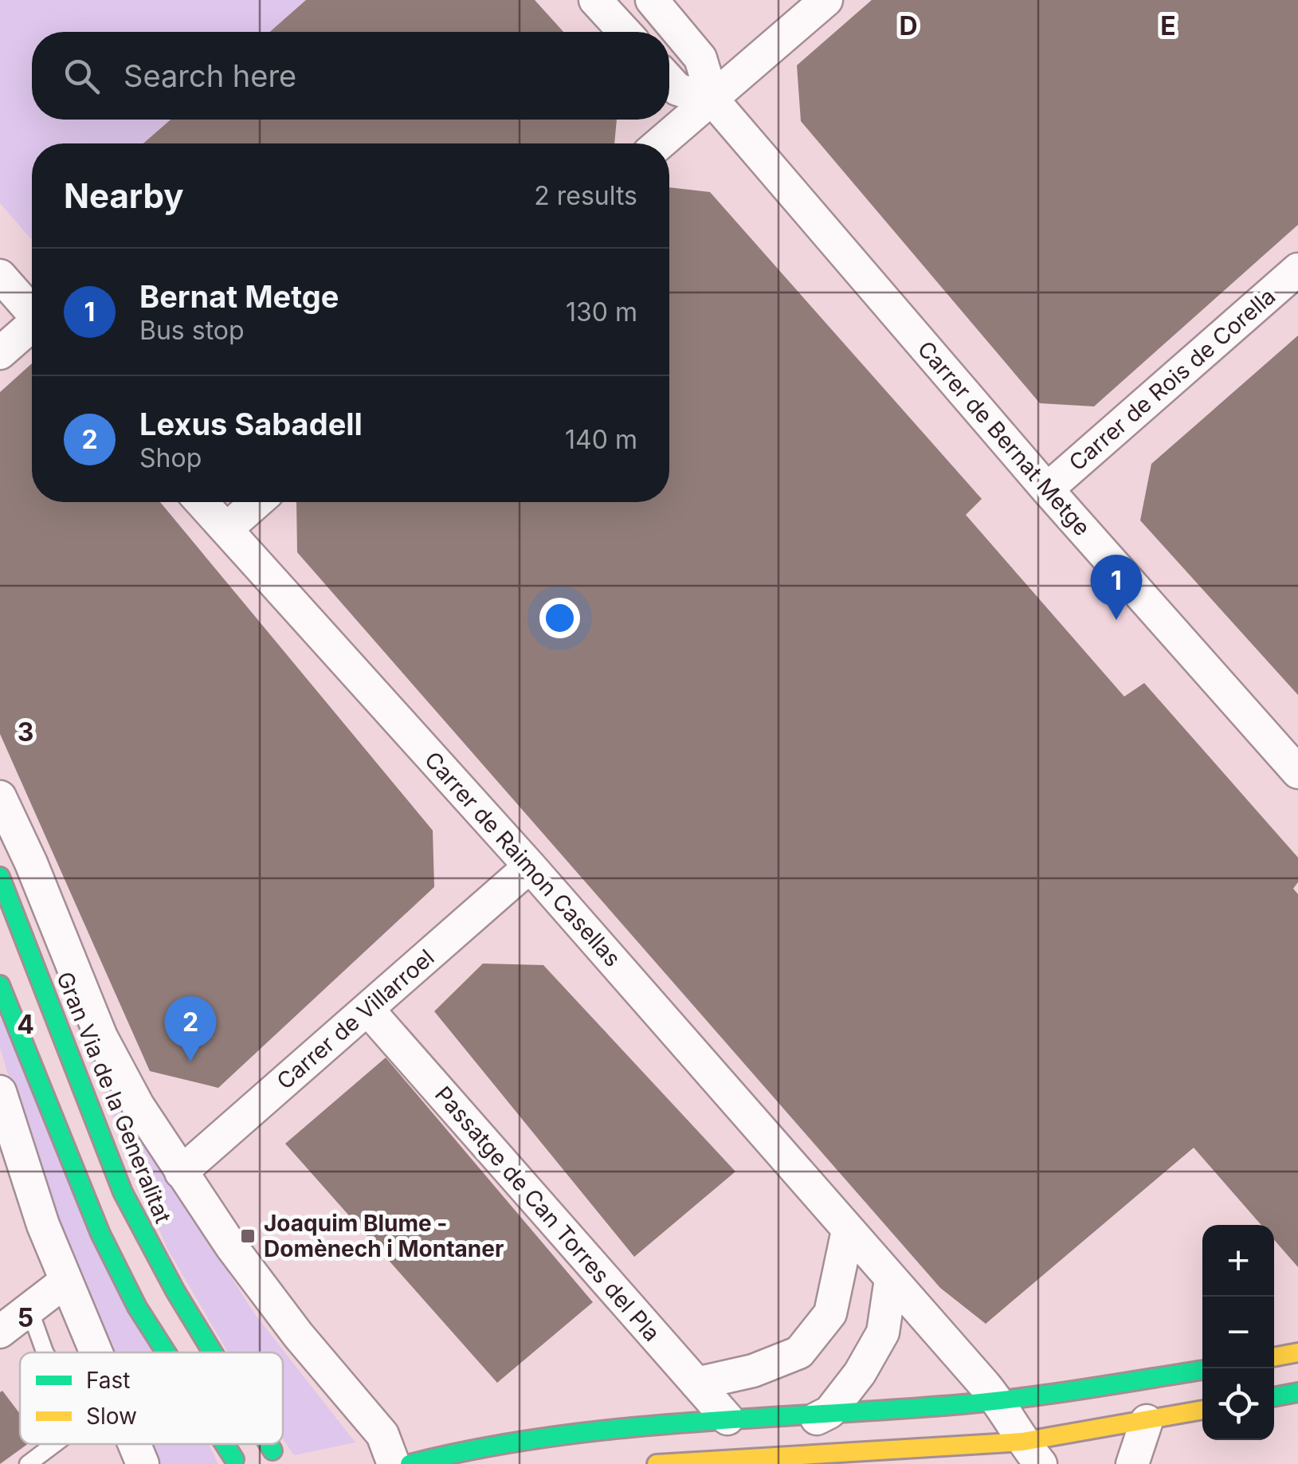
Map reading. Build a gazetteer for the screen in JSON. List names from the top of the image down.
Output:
{
  "streets": {
    "main road": ["Gran Via de la Generalitat"],
    "street": [
      "Carrer de Rois de Corella",
      "Carrer de Bernat Metge",
      "Carrer de Raimon Casellas",
      "Carrer de Villarroel",
      "Passatge de Can Torres del Pla"
    ]
  },
  "crossings": [
    ["Carrer de Rois de Corella", "Carrer de Bernat Metge"],
    ["Carrer de Raimon Casellas", "Carrer de Villarroel"],
    ["Carrer de Villarroel", "Passatge de Can Torres del Pla"]
  ],
  "places": {
    "transit": ["Joaquim Blume - Domènech i Montaner"]
  },
  "legend": ["Fast", "Slow"],
  "page": {
    "search": "Search here",
    "heading": ["Nearby", "2 results"],
    "list": [
      {
        "mark": "1",
        "name": "Bernat Metge",
        "note": "Bus stop",
        "value": "130 m"
      },
      {
        "mark": "2",
        "name": "Lexus Sabadell",
        "note": "Shop",
        "value": "140 m"
      }
    ],
    "pins": ["1", "2"],
    "map_buttons": ["+", "−"]
  },
  "grid": {
    "columns": ["D", "E"],
    "rows": ["3", "4", "5"]
  }
}
